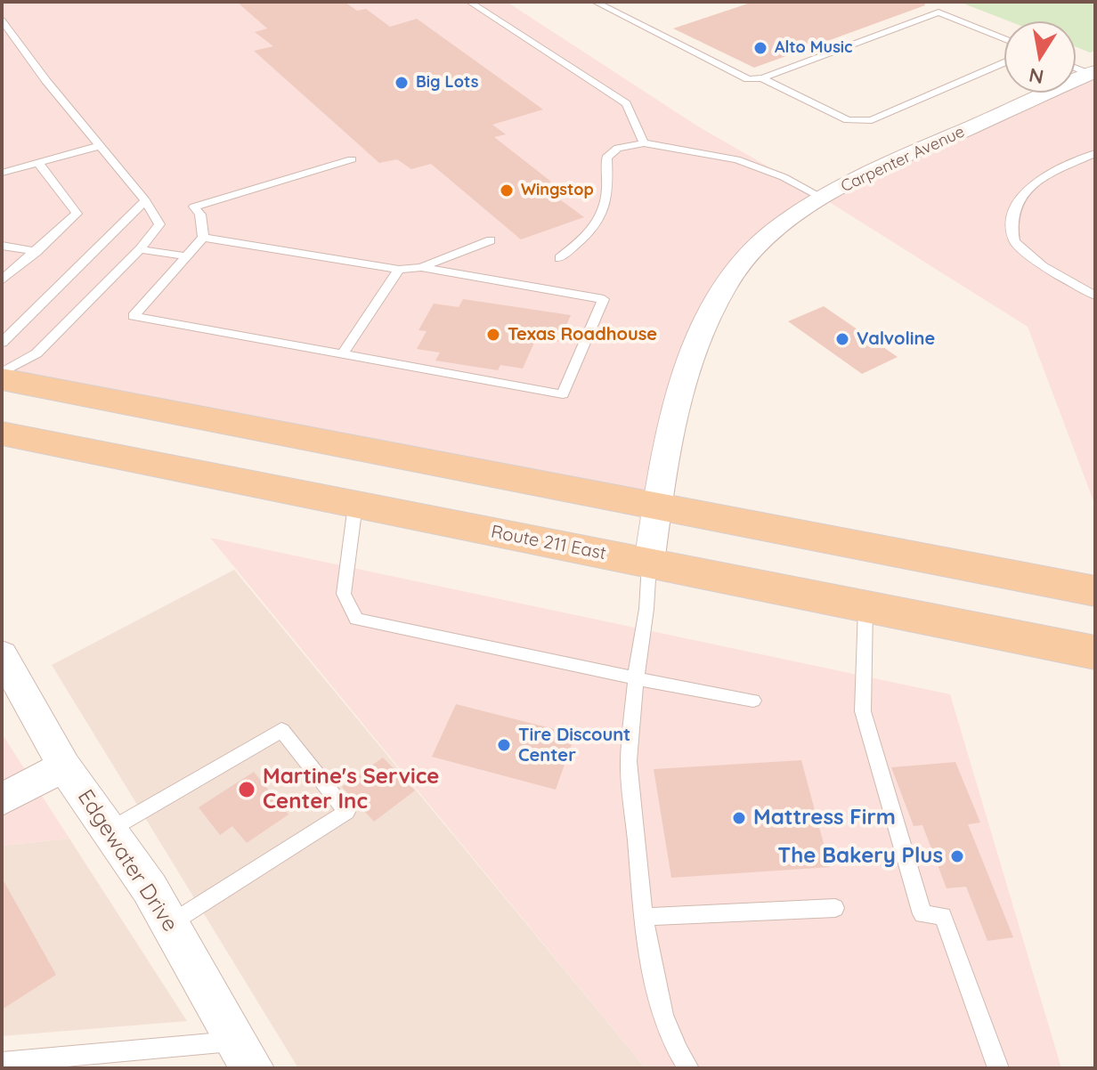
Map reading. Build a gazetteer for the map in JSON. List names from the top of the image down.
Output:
{
  "streets": {
    "main road": ["Route 211 East"],
    "street": ["Carpenter Avenue", "Edgewater Drive"]
  },
  "crossings": [
    ["Carpenter Avenue", "Route 211 East"]
  ],
  "places": [
    "Alto Music",
    "Big Lots",
    "Wingstop",
    "Texas Roadhouse",
    "Valvoline",
    "Tire Discount Center",
    "Martine's Service Center Inc",
    "Mattress Firm",
    "The Bakery Plus"
  ],
  "north": "bottom"
}
